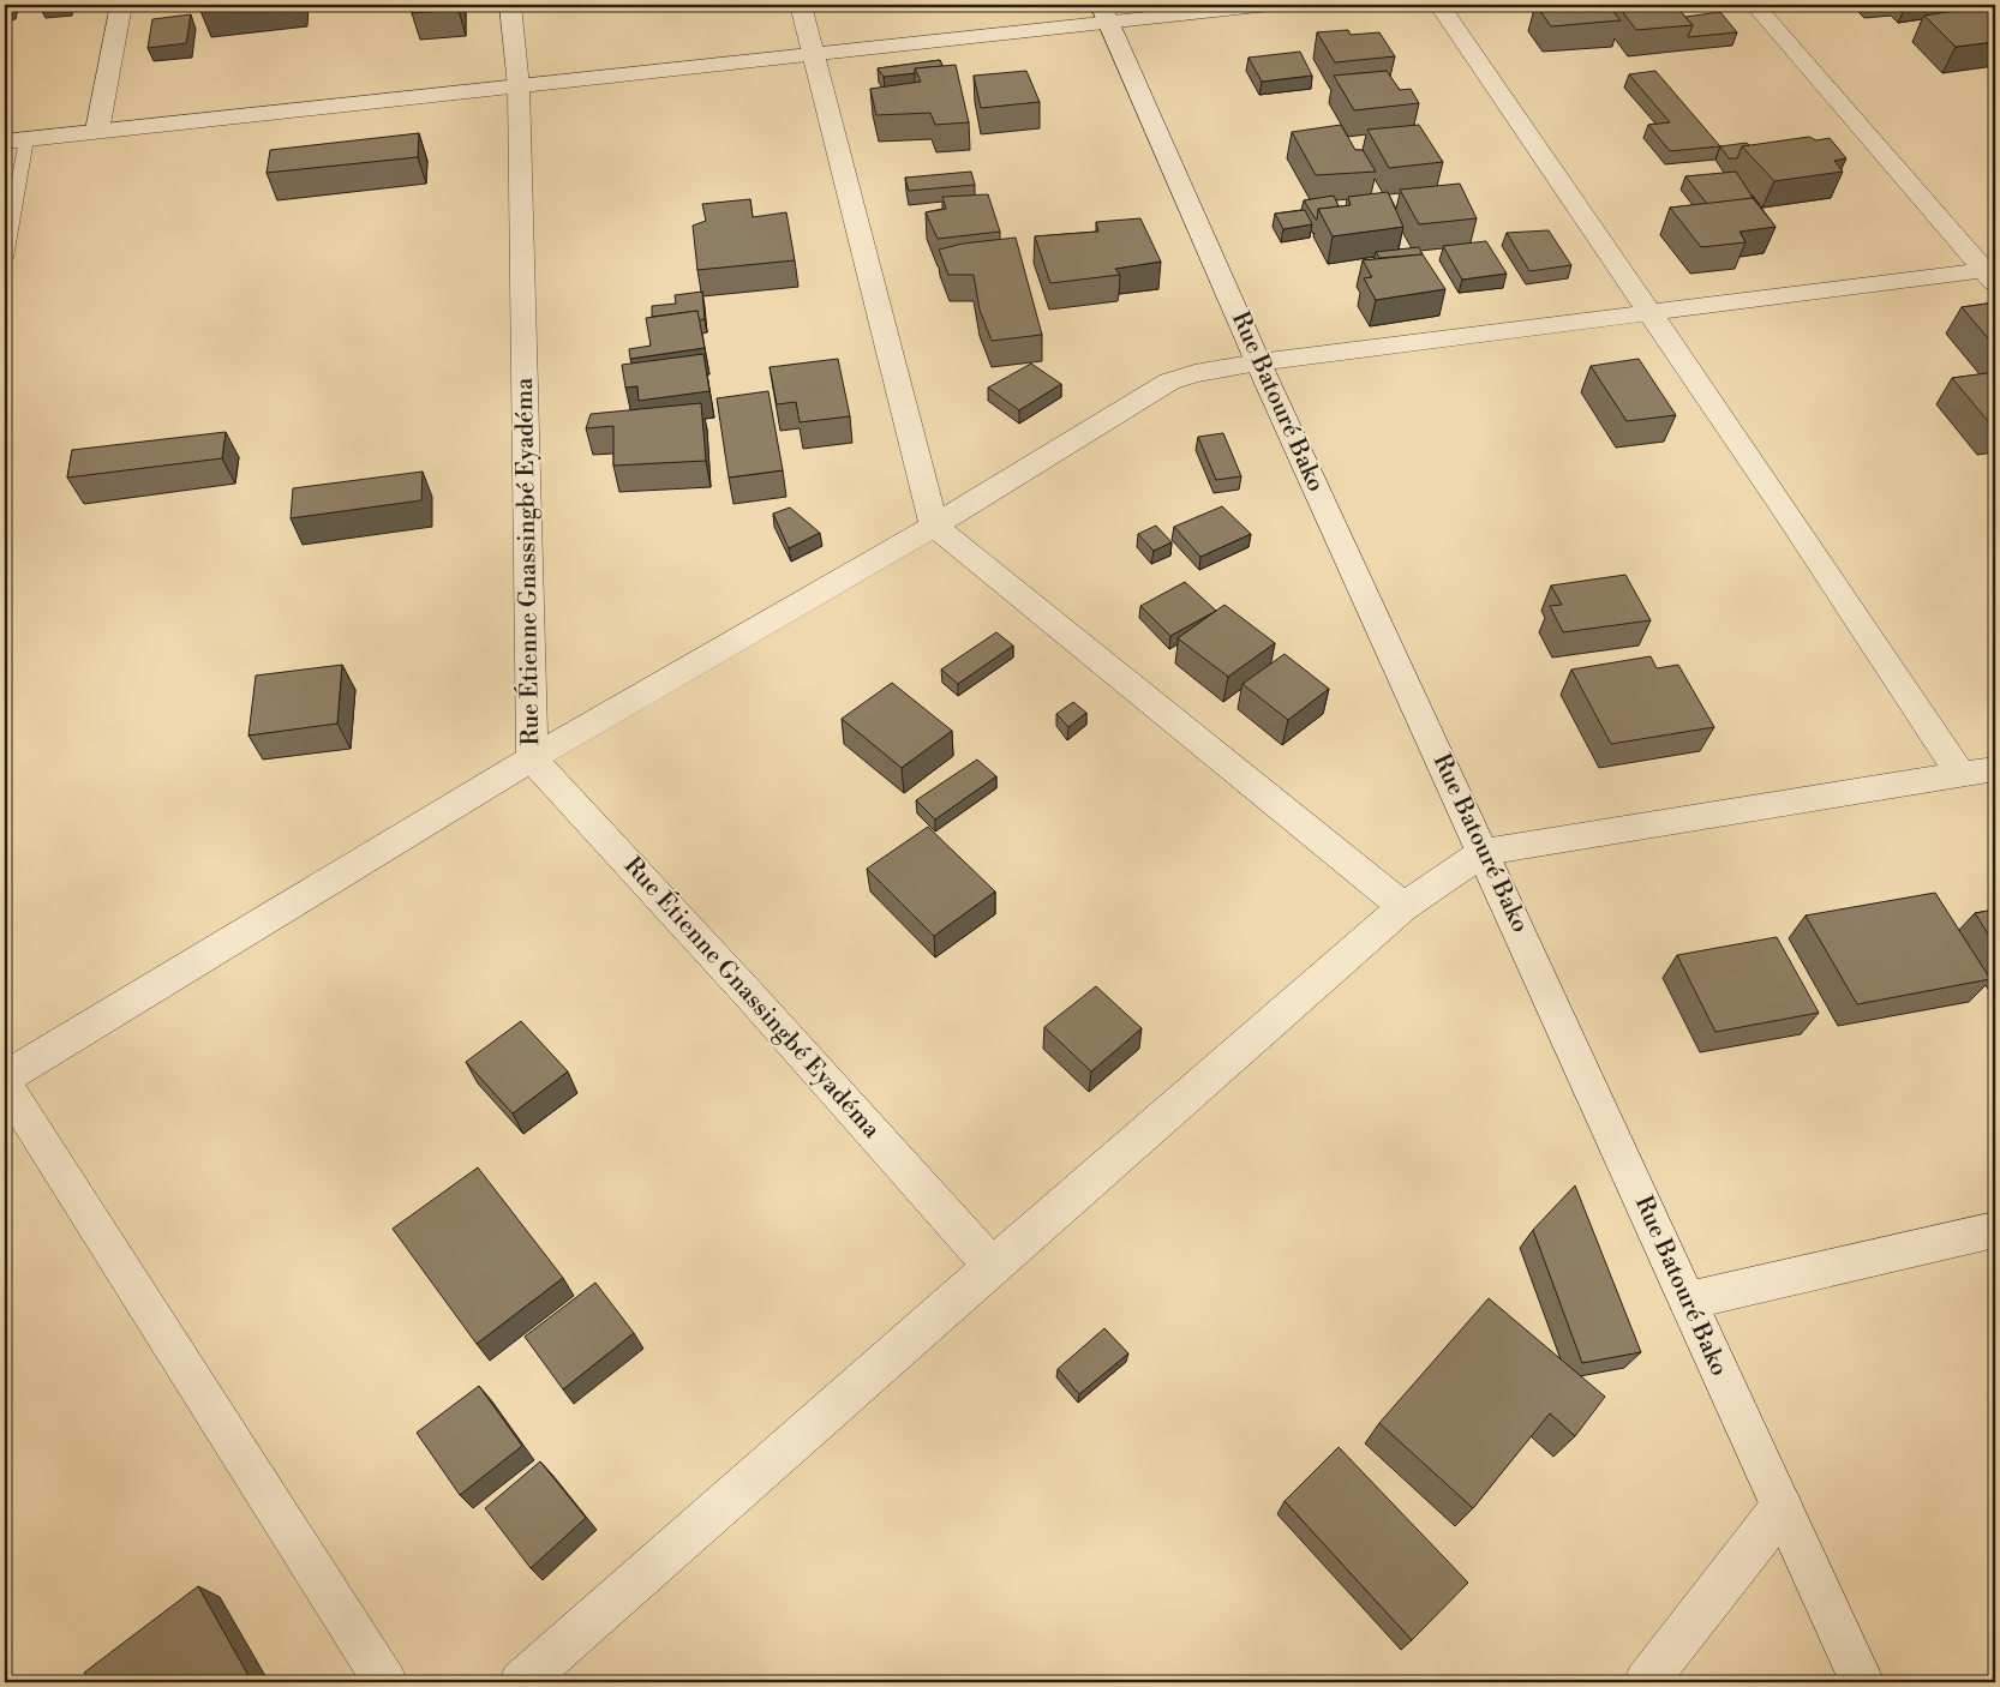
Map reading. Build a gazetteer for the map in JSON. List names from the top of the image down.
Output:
{
  "streets": {
    "street": ["Rue Batouré Bako", "Rue Étienne Gnassingbé Eyadéma"]
  }
}
